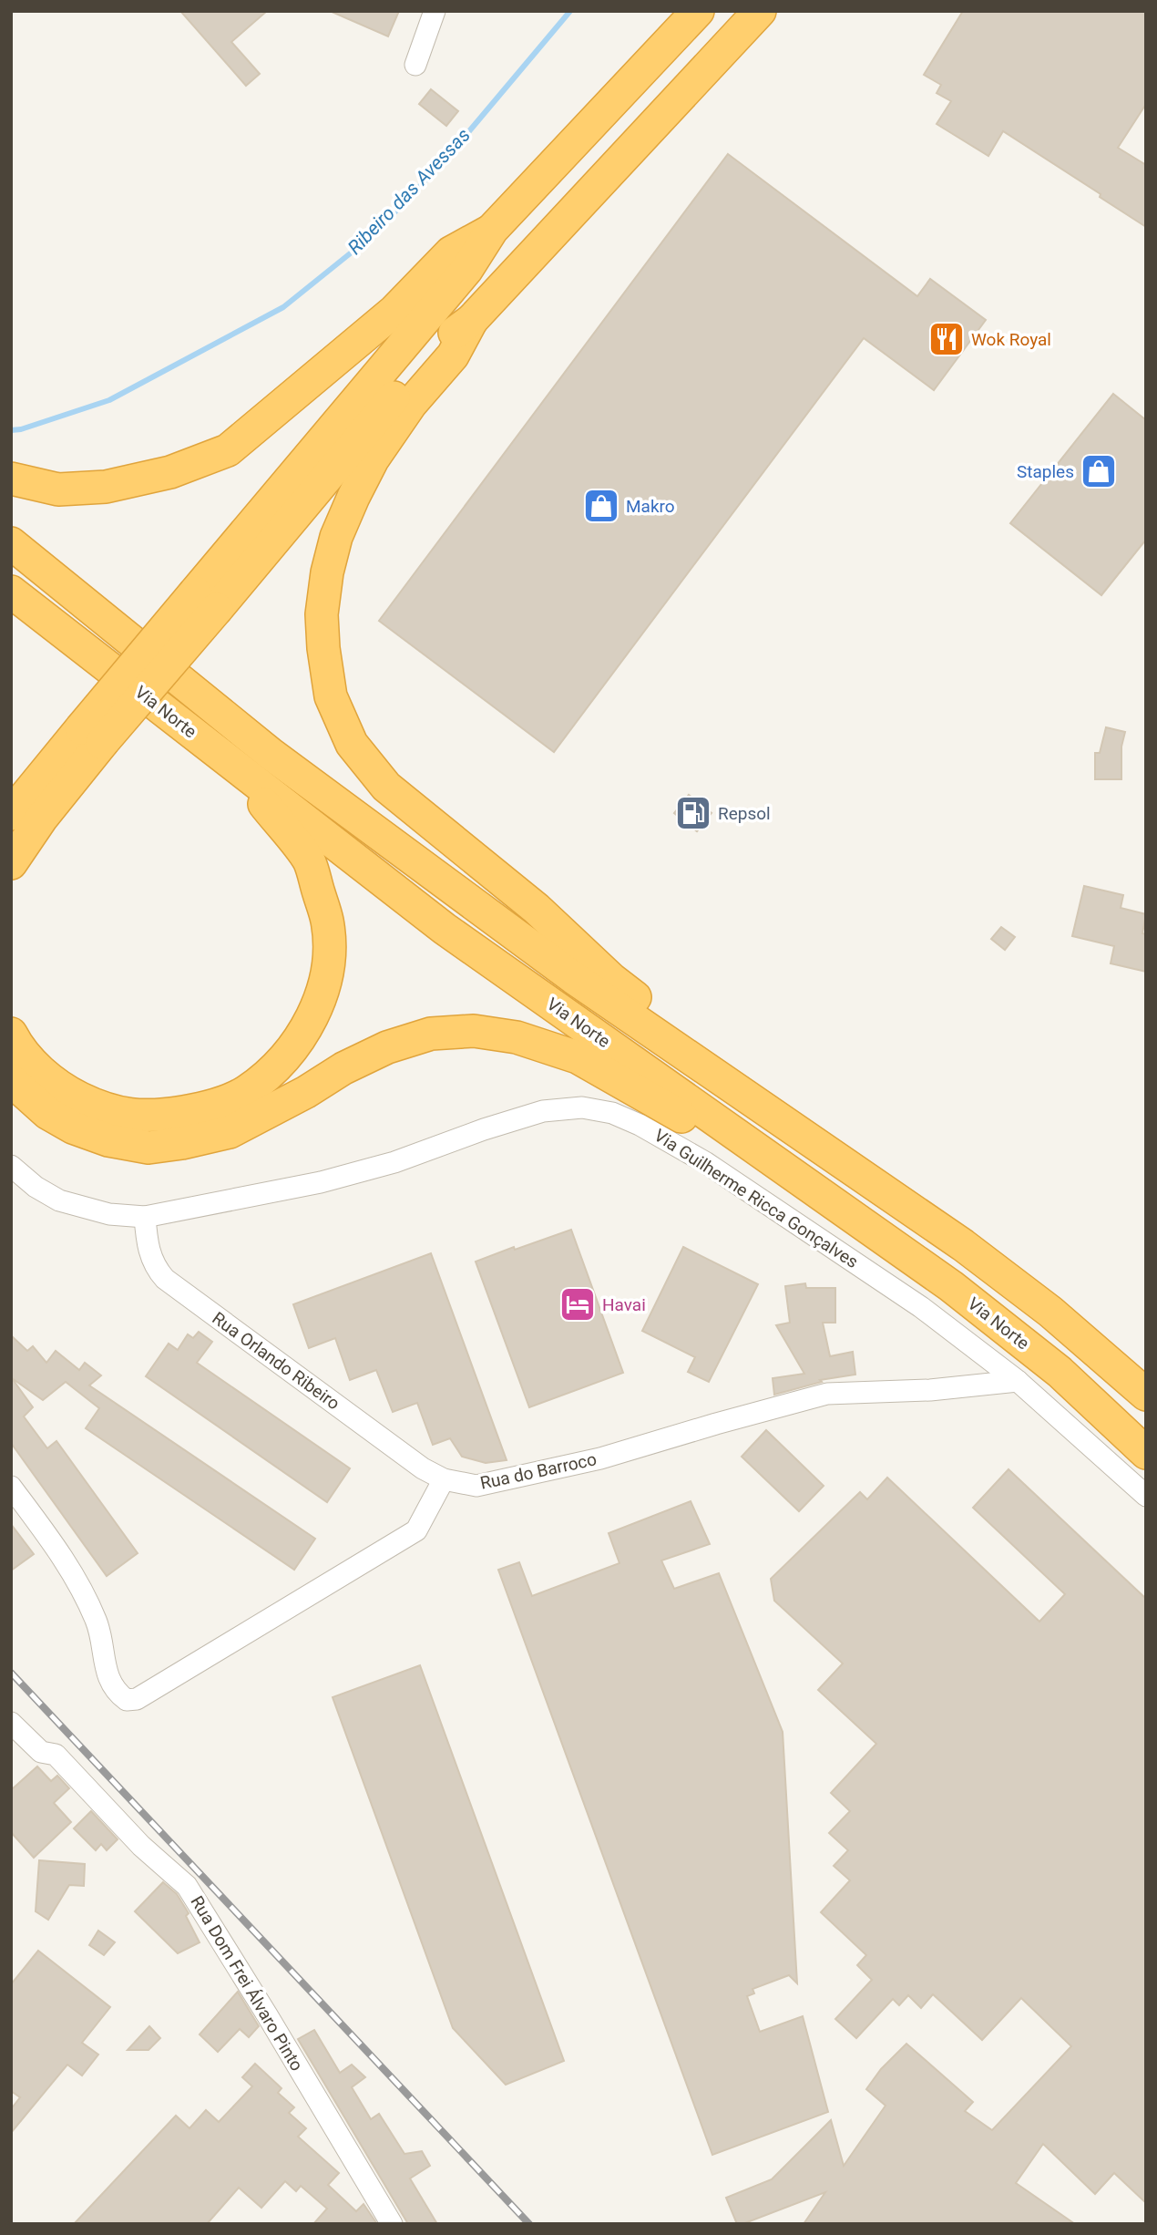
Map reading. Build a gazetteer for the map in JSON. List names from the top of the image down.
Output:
{
  "streets": {
    "highway": ["Via Norte"],
    "street": [
      "Via Guilherme Ricca Gonçalves",
      "Rua Orlando Ribeiro",
      "Rua do Barroco",
      "Rua Dom Frei Álvaro Pinto"
    ]
  },
  "crossings": [
    ["Via Guilherme Ricca Gonçalves", "Rua Orlando Ribeiro"],
    ["Via Guilherme Ricca Gonçalves", "Rua do Barroco"],
    ["Rua Orlando Ribeiro", "Rua do Barroco"]
  ],
  "water": ["Ribeiro das Avessas"],
  "places": {
    "restaurant": ["Wok Royal"],
    "shop": ["Staples", "Makro"],
    "fuel station": ["Repsol"],
    "hotel": ["Havai"]
  }
}
